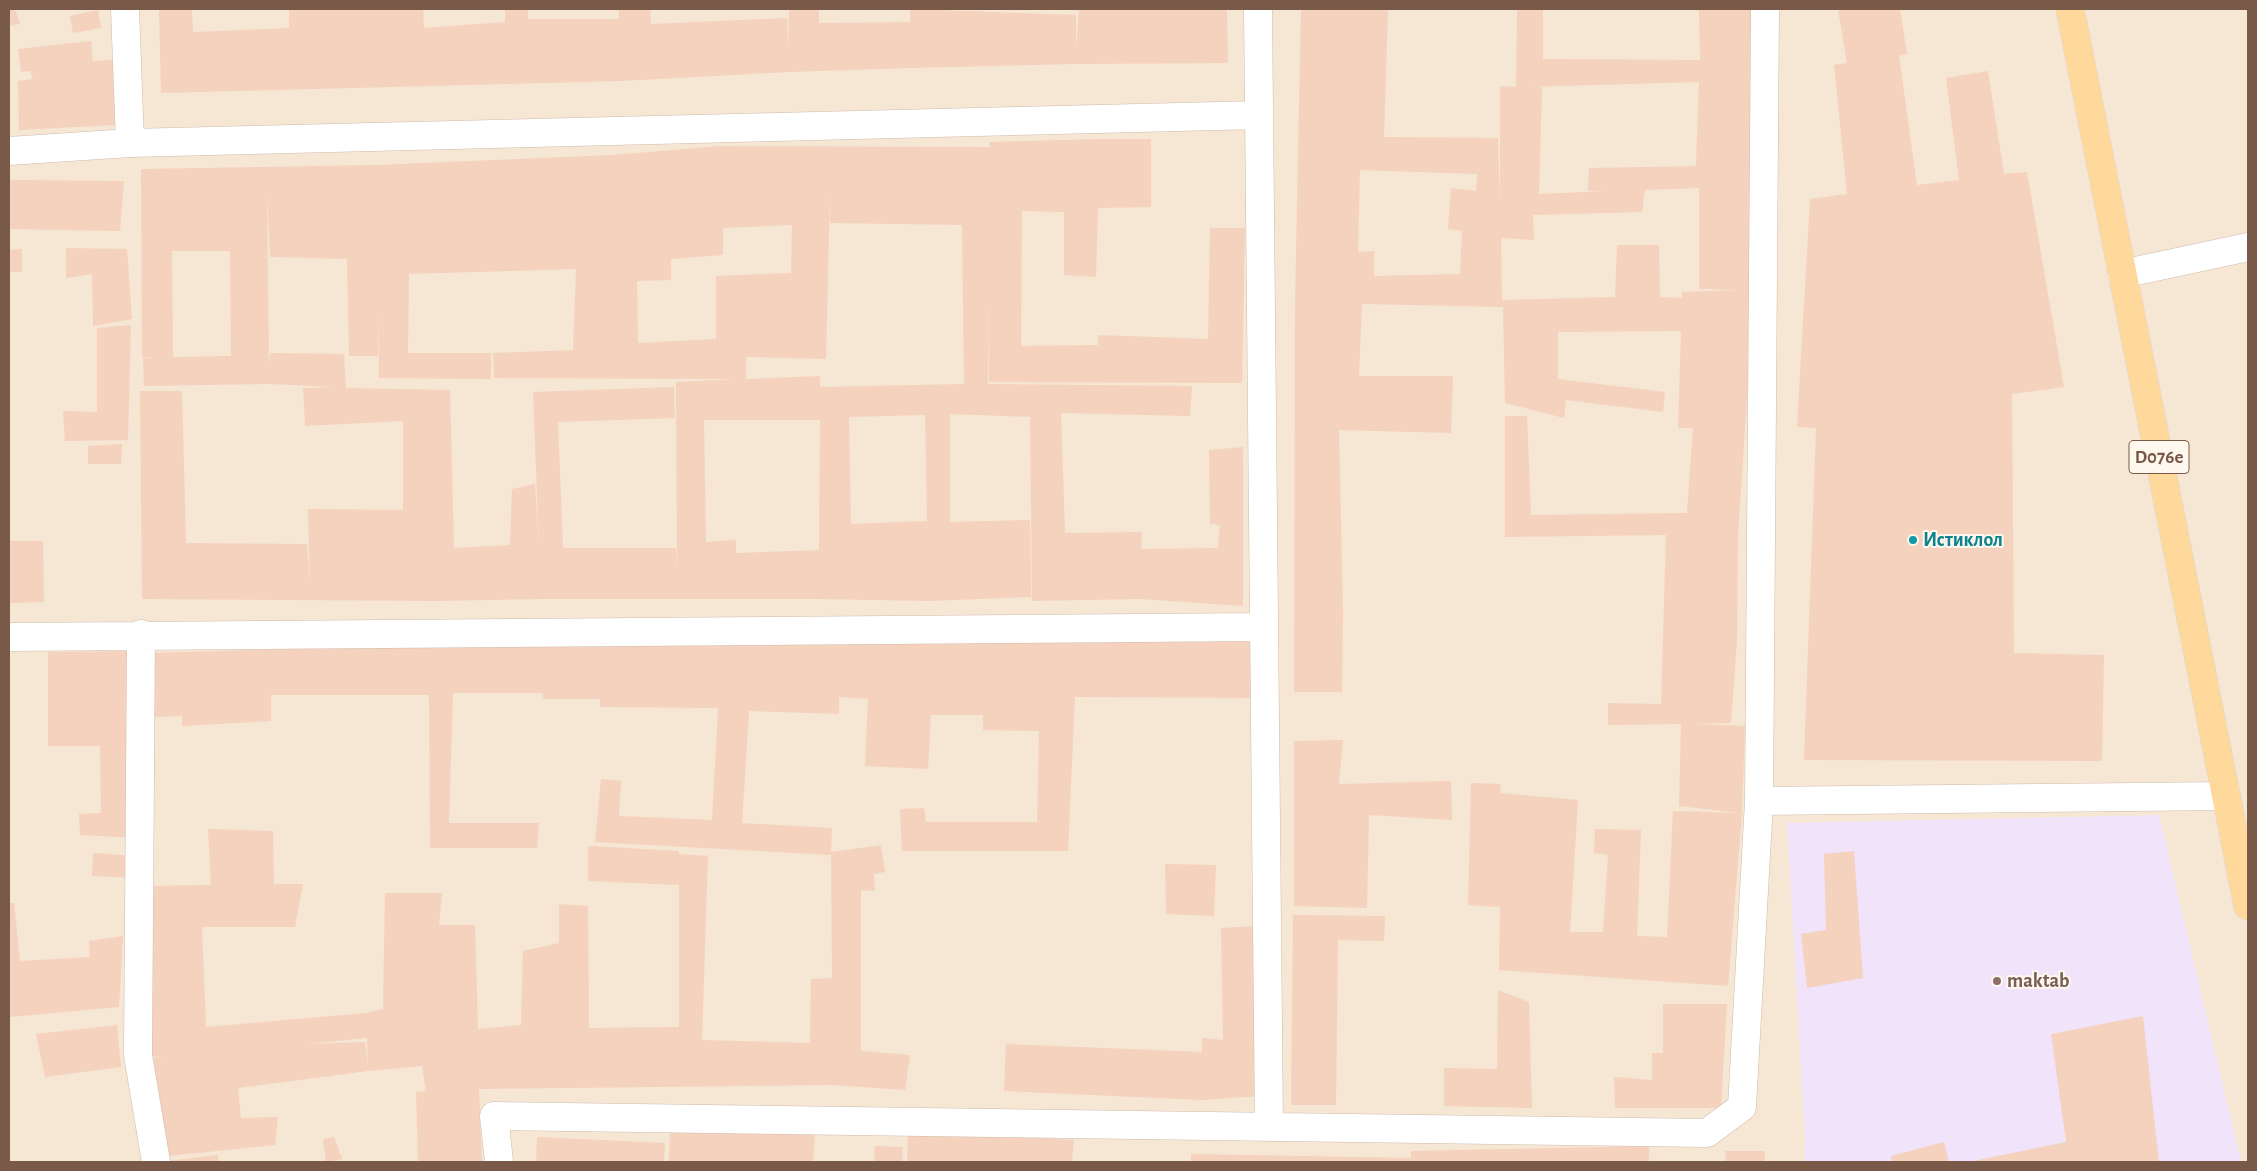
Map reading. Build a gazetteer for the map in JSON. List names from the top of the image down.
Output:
{
  "streets": {
    "main road": ["D076e"]
  },
  "places": ["Истиклол", "maktab"]
}
